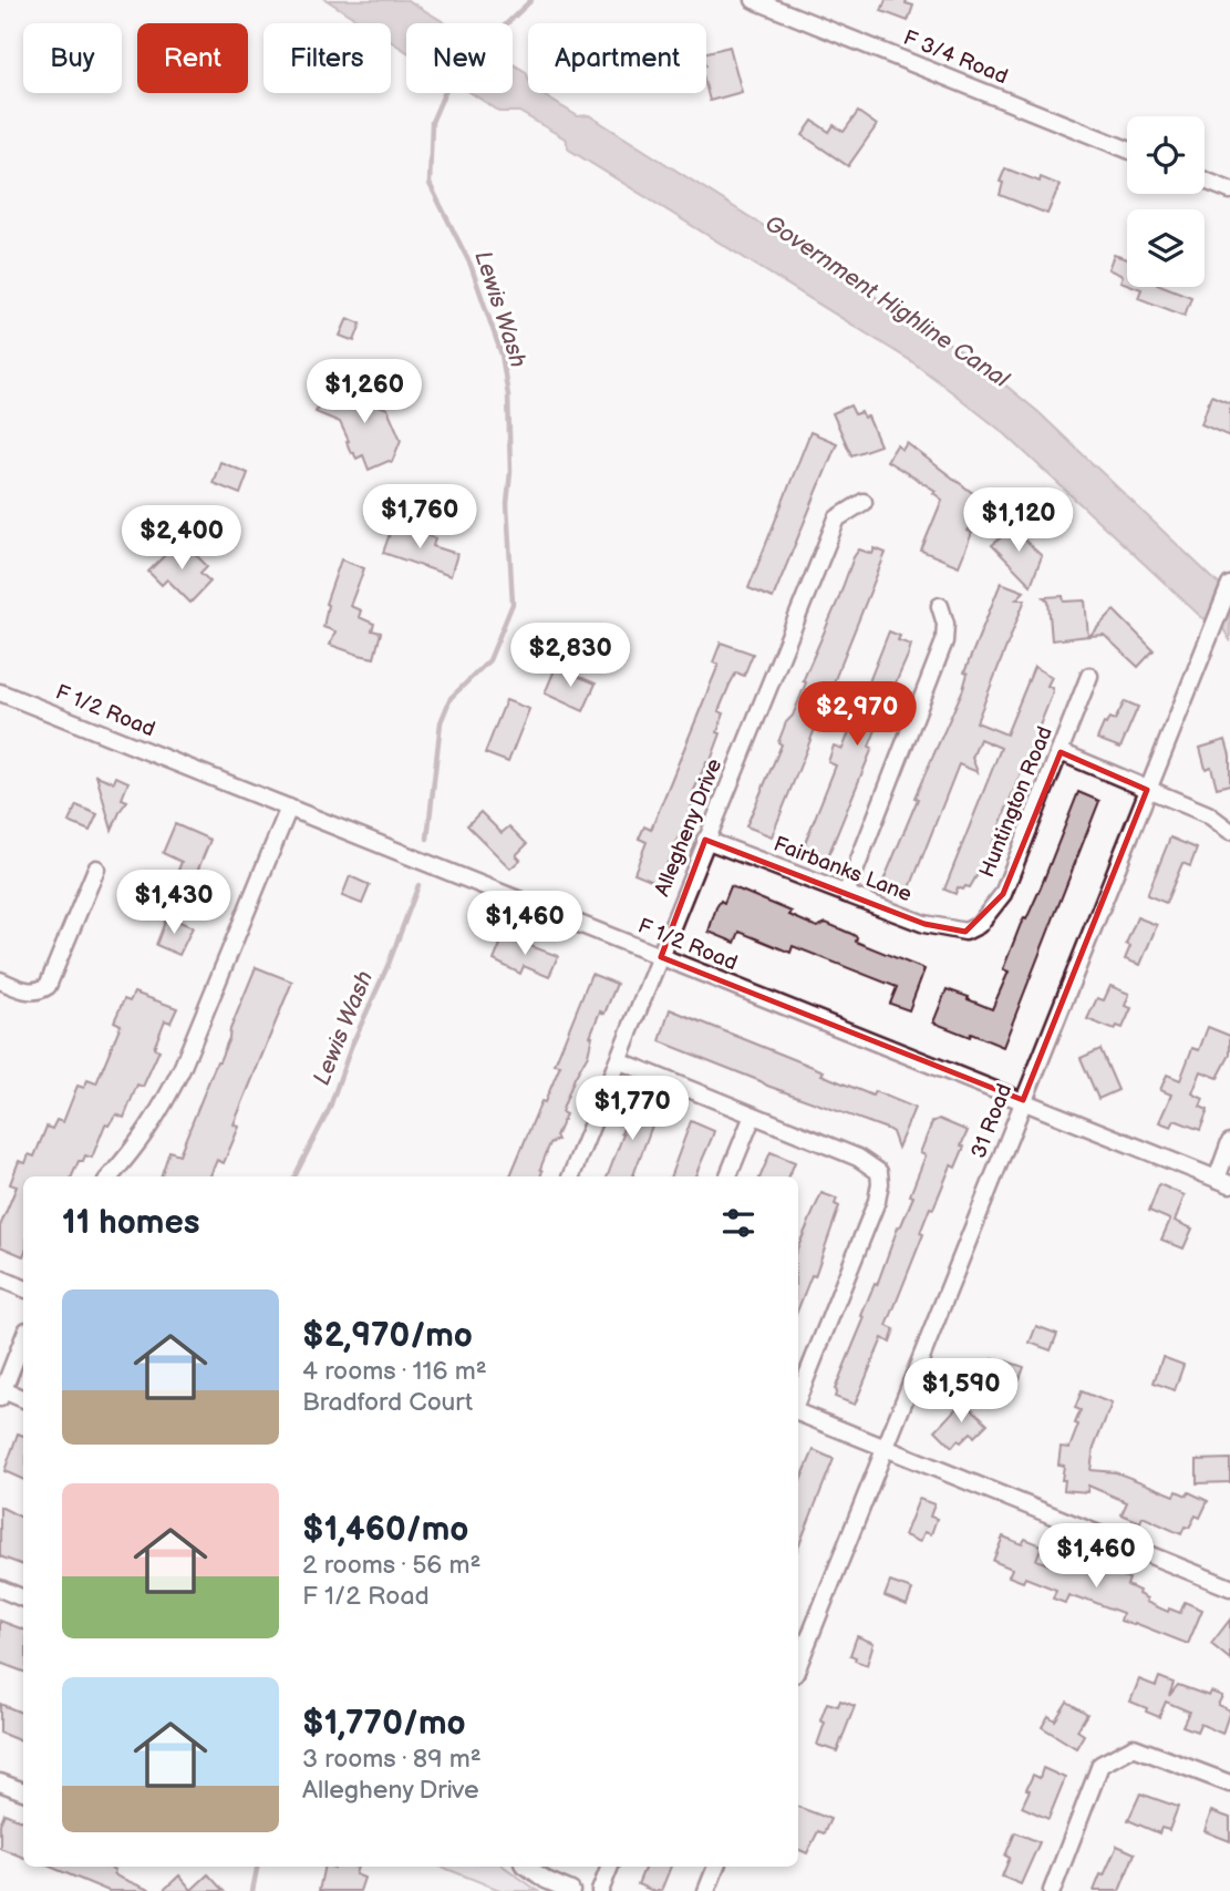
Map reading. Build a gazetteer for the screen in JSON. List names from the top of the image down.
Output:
{
  "streets": {
    "street": [
      "F 3/4 Road",
      "F 1/2 Road",
      "Huntington Road",
      "Allegheny Drive",
      "Fairbanks Lane",
      "31 Road"
    ]
  },
  "crossings": [
    ["F 1/2 Road", "Allegheny Drive"],
    ["F 1/2 Road", "31 Road"],
    ["Huntington Road", "Fairbanks Lane"],
    ["Allegheny Drive", "Fairbanks Lane"]
  ],
  "water": ["Government Highline Canal", "Lewis Wash"],
  "page": {
    "chip": [
      "Buy",
      "Rent",
      "Filters",
      "New",
      "Apartment"
    ],
    "price": [
      "$1,260",
      "$1,760",
      "$1,120",
      "$2,400",
      "$2,830",
      "$2,970",
      "$1,430",
      "$1,460",
      "$1,770",
      "$1,590",
      "$1,460"
    ],
    "heading": "11 homes",
    "list": [
      {
        "name": "$2,970/mo",
        "note": "4 rooms · 116 m² · Bradford Court"
      },
      {
        "name": "$1,460/mo",
        "note": "2 rooms · 56 m² · F 1/2 Road"
      },
      {
        "name": "$1,770/mo",
        "note": "3 rooms · 89 m² · Allegheny Drive"
      }
    ]
  }
}
